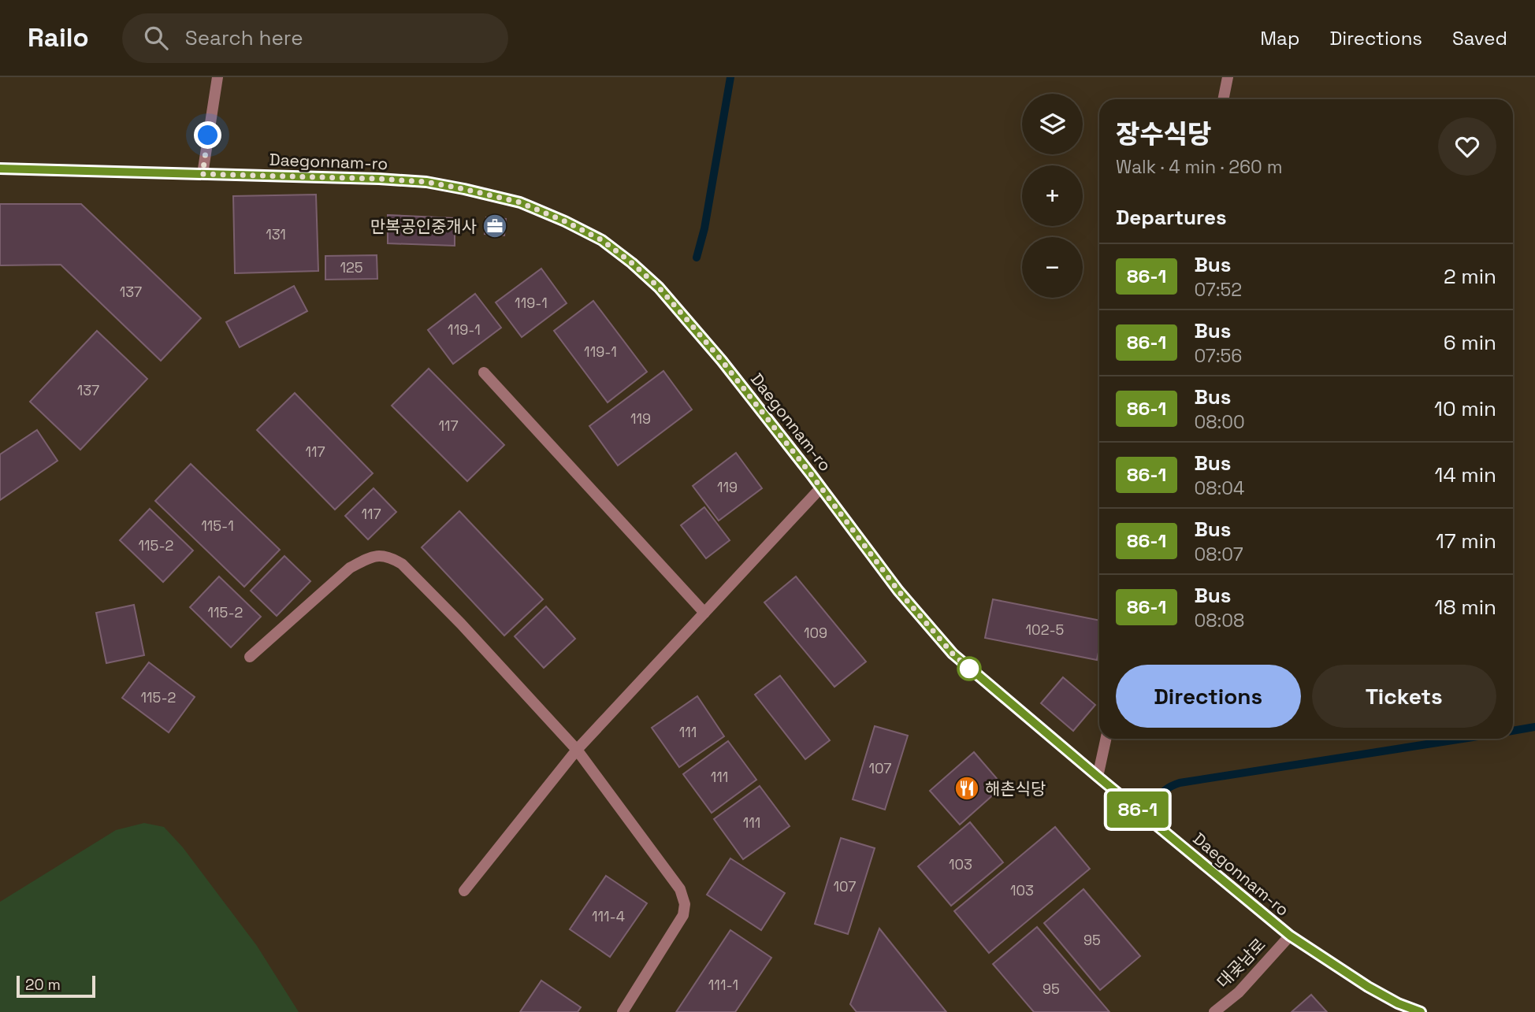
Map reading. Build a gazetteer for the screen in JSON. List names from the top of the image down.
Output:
{
  "streets": {
    "street": ["Daegonnam-ro", "대곶남로"]
  },
  "crossings": [
    ["Daegonnam-ro", "대곶남로"]
  ],
  "places": {
    "office": ["만복공인중개사"],
    "restaurant": ["해촌식당"]
  },
  "lines": ["bus line 86-1"],
  "house_numbers": [
    "131",
    "125",
    "137",
    "119-1",
    "119-1",
    "119-1",
    "137",
    "119",
    "117",
    "117",
    "119",
    "117",
    "115-1",
    "115-2",
    "115-2",
    "102-5",
    "109",
    "115-2",
    "111",
    "107",
    "111",
    "111",
    "103",
    "107",
    "103",
    "111-4",
    "95",
    "111-1",
    "95"
  ],
  "scale_bar": "20 m",
  "page": {
    "header": "Railo",
    "search": "Search here",
    "nav": ["Map", "Directions", "Saved"],
    "on_map": "86-1",
    "map_buttons": ["+", "−"],
    "heading": [
      ["장수식당", "Walk · 4 min · 260 m"],
      "Departures"
    ],
    "list": [
      {
        "mark": "86-1",
        "name": "Bus",
        "note": "07:52",
        "value": "2 min"
      },
      {
        "mark": "86-1",
        "name": "Bus",
        "note": "07:56",
        "value": "6 min"
      },
      {
        "mark": "86-1",
        "name": "Bus",
        "note": "08:00",
        "value": "10 min"
      },
      {
        "mark": "86-1",
        "name": "Bus",
        "note": "08:04",
        "value": "14 min"
      },
      {
        "mark": "86-1",
        "name": "Bus",
        "note": "08:07",
        "value": "17 min"
      },
      {
        "mark": "86-1",
        "name": "Bus",
        "note": "08:08",
        "value": "18 min"
      }
    ],
    "buttons": ["Directions", "Tickets"],
    "scale": "20 m"
  }
}
